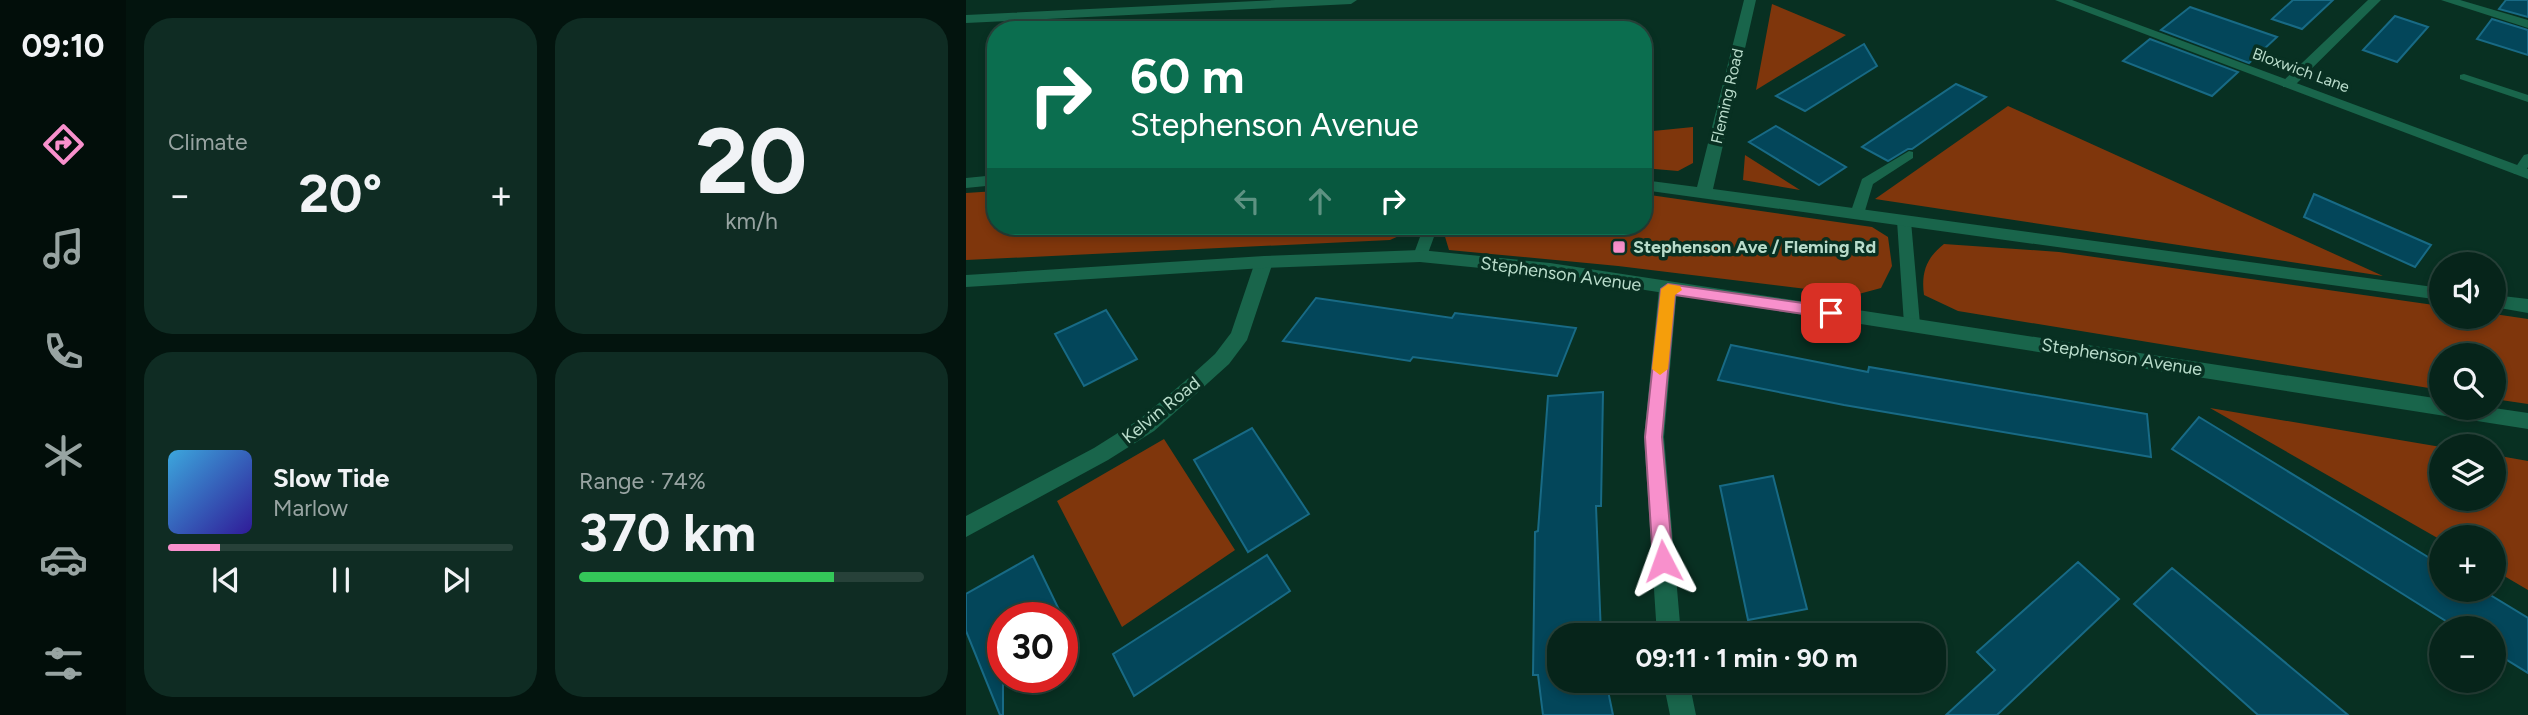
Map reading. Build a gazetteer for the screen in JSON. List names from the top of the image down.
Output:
{
  "streets": {
    "street": [
      "Bloxwich Lane",
      "Fleming Road",
      "Stephenson Avenue",
      "Kelvin Road"
    ]
  },
  "crossings": [
    ["Stephenson Avenue", "Kelvin Road"]
  ],
  "places": {
    "transit": ["Stephenson Ave / Fleming Rd"]
  },
  "page": {
    "tabs": "09:10",
    "tile": [
      "Climate",
      ["20", "km/h"],
      ["Range · 74%", "370 km"]
    ],
    "turn": ["60 m", "Stephenson Avenue"],
    "heat": ["−", "20°", "+"],
    "map_buttons": ["+", "−"],
    "song": ["Slow Tide", "Marlow"],
    "limit": "30",
    "trip": "09:11 · 1 min · 90 m"
  }
}
